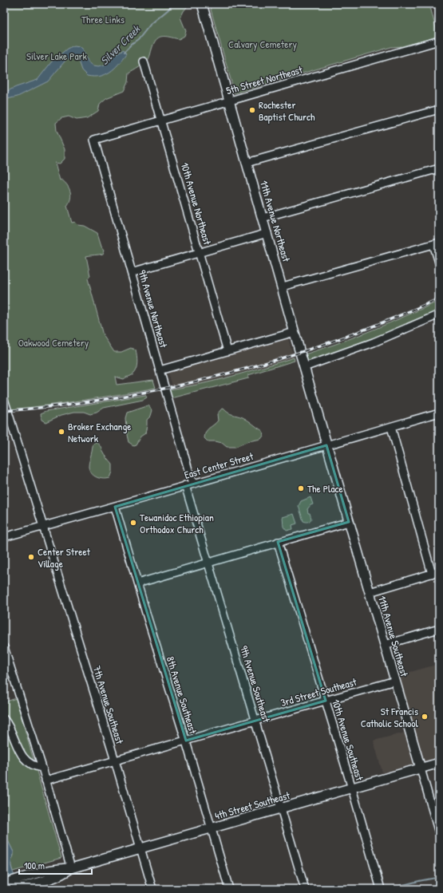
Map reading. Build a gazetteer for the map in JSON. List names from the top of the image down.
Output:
{
  "streets": {
    "main road": ["11th Avenue Northeast", "11th Avenue Southeast", "4th Street Southeast"],
    "street": [
      "5th Street Northeast",
      "10th Avenue Northeast",
      "9th Avenue Northeast",
      "East Center Street",
      "9th Avenue Southeast",
      "3rd Street Southeast",
      "8th Avenue Southeast",
      "7th Avenue Southeast",
      "10th Avenue Southeast"
    ]
  },
  "crossings": [
    ["5th Street Northeast", "10th Avenue Northeast"],
    ["5th Street Northeast", "11th Avenue Northeast"],
    ["5th Street Northeast", "9th Avenue Northeast"],
    ["11th Avenue Northeast", "East Center Street"],
    ["11th Avenue Northeast", "11th Avenue Southeast"],
    ["9th Avenue Northeast", "East Center Street"],
    ["9th Avenue Northeast", "9th Avenue Southeast"],
    ["East Center Street", "11th Avenue Southeast"],
    ["East Center Street", "9th Avenue Southeast"],
    ["East Center Street", "8th Avenue Southeast"],
    ["East Center Street", "7th Avenue Southeast"],
    ["11th Avenue Southeast", "3rd Street Southeast"],
    ["11th Avenue Southeast", "4th Street Southeast"],
    ["9th Avenue Southeast", "3rd Street Southeast"],
    ["9th Avenue Southeast", "4th Street Southeast"],
    ["3rd Street Southeast", "8th Avenue Southeast"],
    ["3rd Street Southeast", "7th Avenue Southeast"],
    ["3rd Street Southeast", "10th Avenue Southeast"],
    ["8th Avenue Southeast", "4th Street Southeast"],
    ["7th Avenue Southeast", "4th Street Southeast"],
    ["10th Avenue Southeast", "4th Street Southeast"]
  ],
  "water": ["Silver Creek"],
  "parks": [
    "Three Links",
    "Calvary Cemetery",
    "Silver Lake Park",
    "Oakwood Cemetery"
  ],
  "places": [
    "Rochester Baptist Church",
    "Broker Exchange Network",
    "The Place",
    "Tewanidoc Ethiopian Orthodox Church",
    "Center Street Village",
    "St Francis Catholic School"
  ],
  "scale_bar": "100 m"
}
